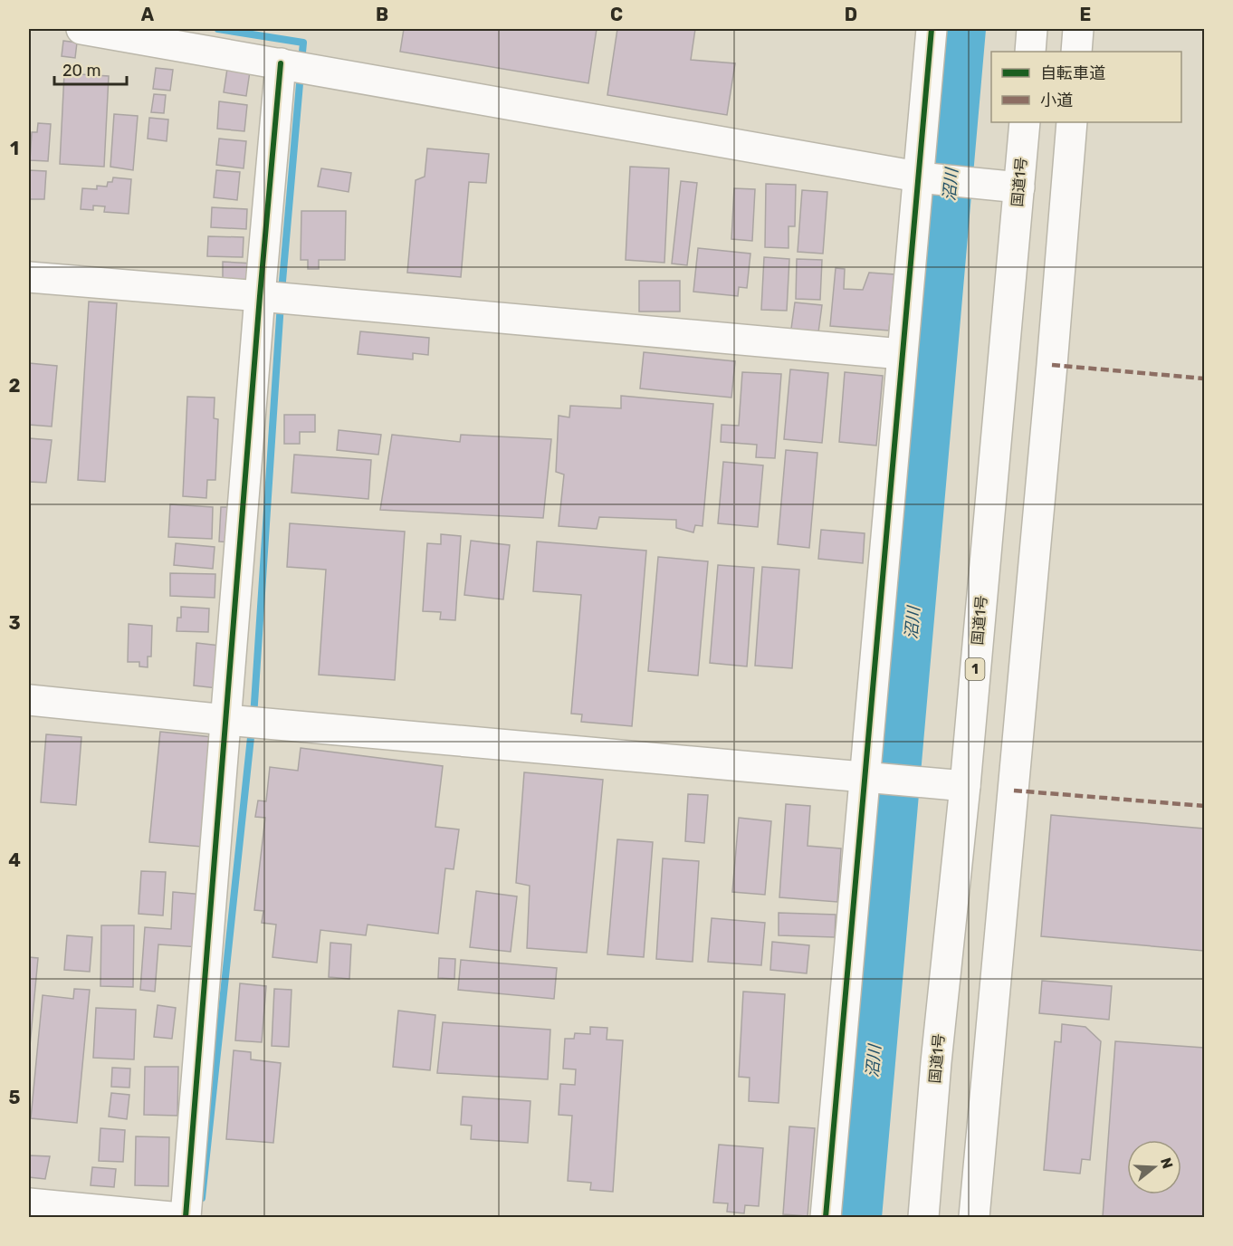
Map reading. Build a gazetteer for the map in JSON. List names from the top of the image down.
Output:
{
  "streets": {
    "main road": ["国道1号", "1"]
  },
  "water": ["沼川"],
  "legend": ["自転車道", "小道"],
  "scale_bar": "20 m",
  "north": "right",
  "grid": {
    "columns": [
      "A",
      "B",
      "C",
      "D",
      "E"
    ],
    "rows": [
      "1",
      "2",
      "3",
      "4",
      "5"
    ]
  }
}
